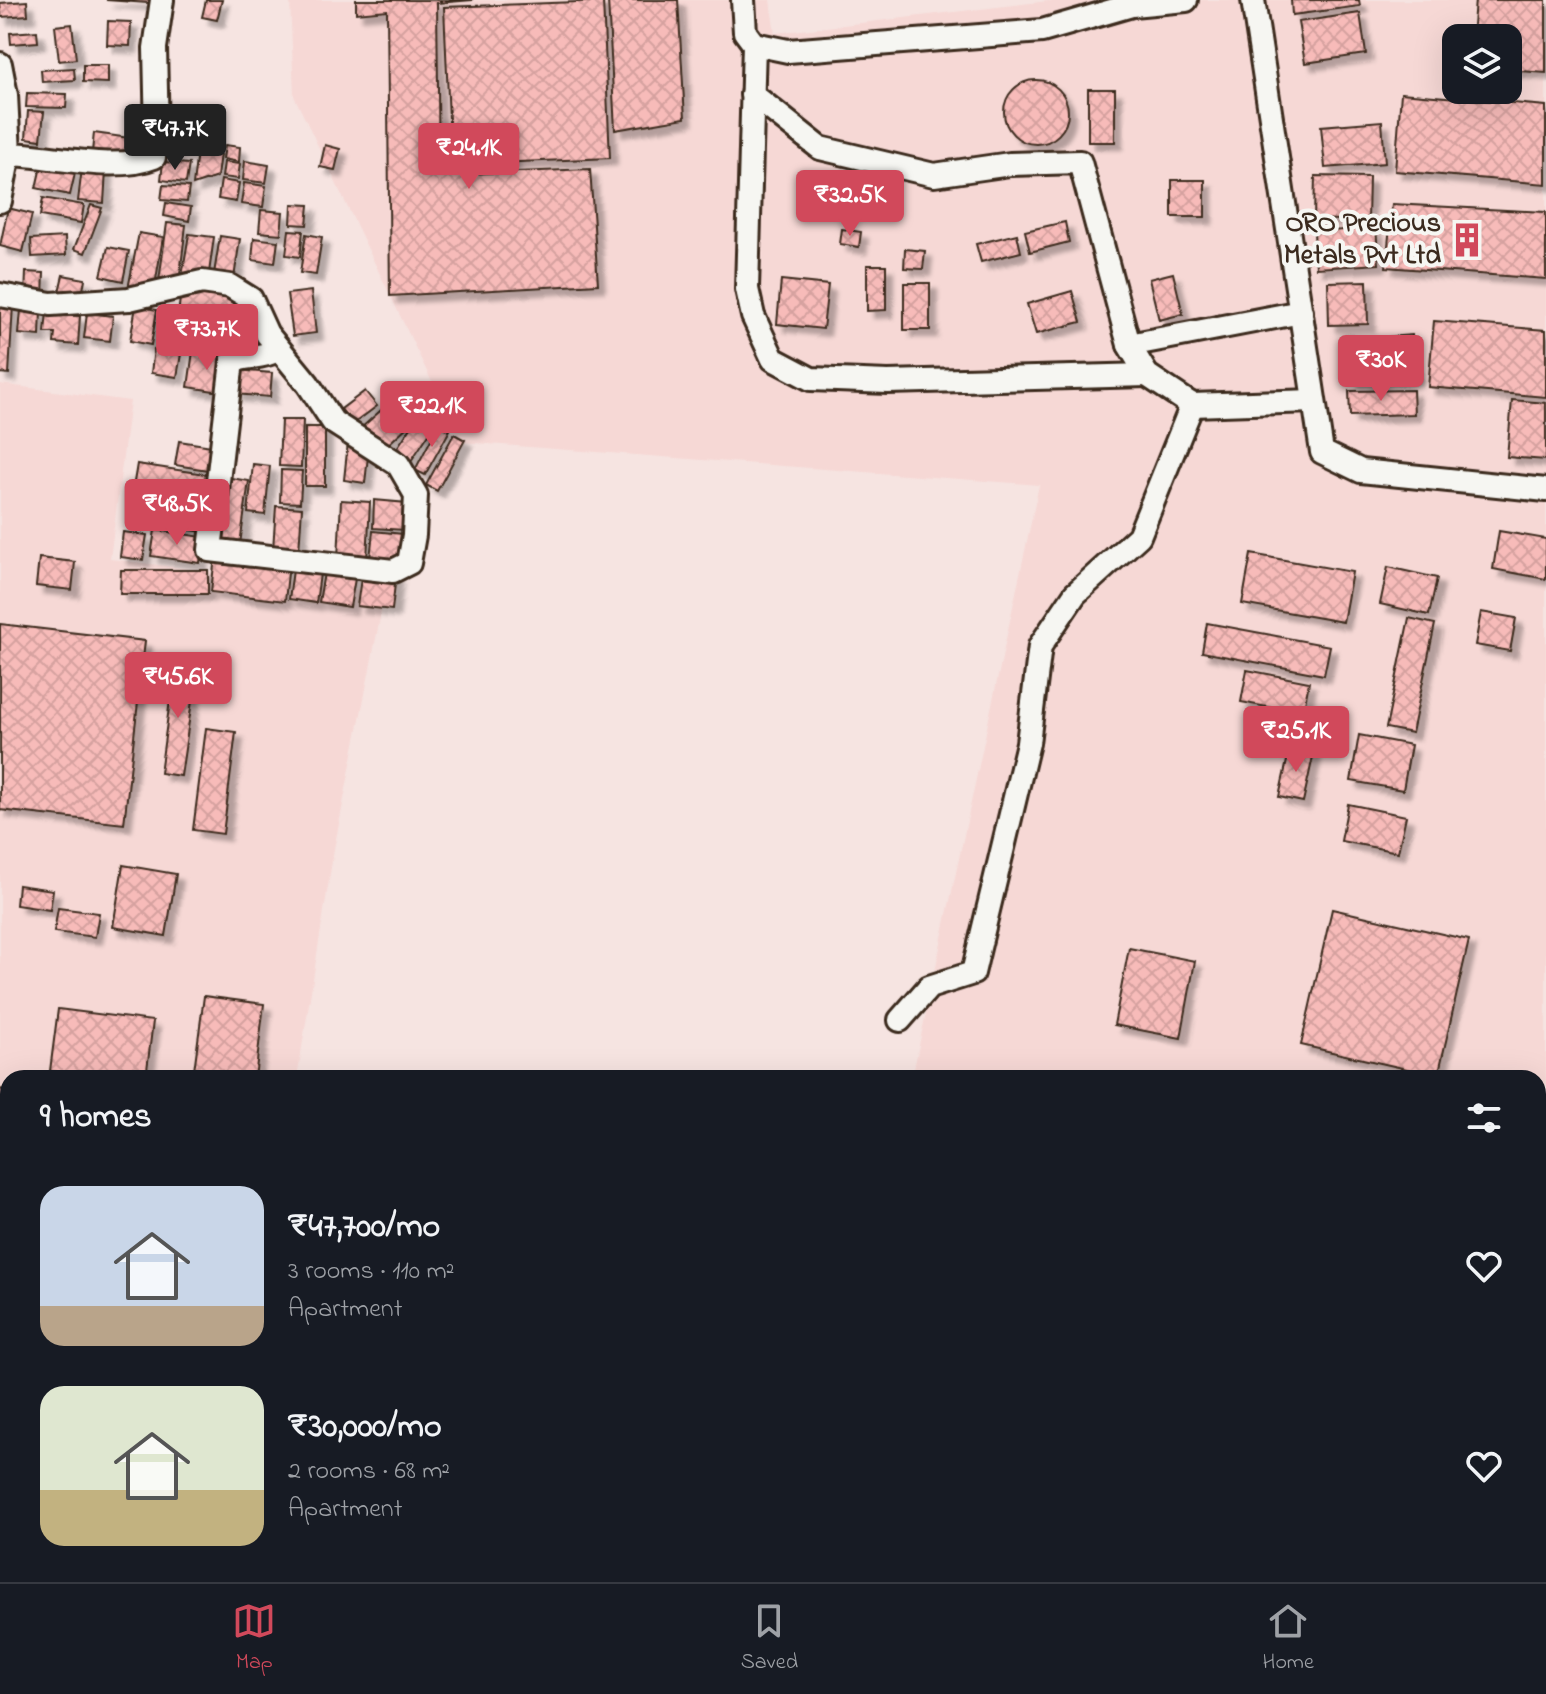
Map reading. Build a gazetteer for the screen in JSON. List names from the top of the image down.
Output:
{
  "places": {
    "building": ["ORO Precious Metals Pvt Ltd"]
  },
  "page": {
    "price": [
      "₹47.7K",
      "₹24.1K",
      "₹32.5K",
      "₹73.7K",
      "₹30K",
      "₹22.1K",
      "₹48.5K",
      "₹45.6K",
      "₹25.1K"
    ],
    "heading": "9 homes",
    "list": [
      {
        "name": "₹47,700/mo",
        "note": "3 rooms · 110 m² · Apartment"
      },
      {
        "name": "₹30,000/mo",
        "note": "2 rooms · 68 m² · Apartment"
      }
    ],
    "tabs": ["Map", "Saved", "Home"]
  }
}
